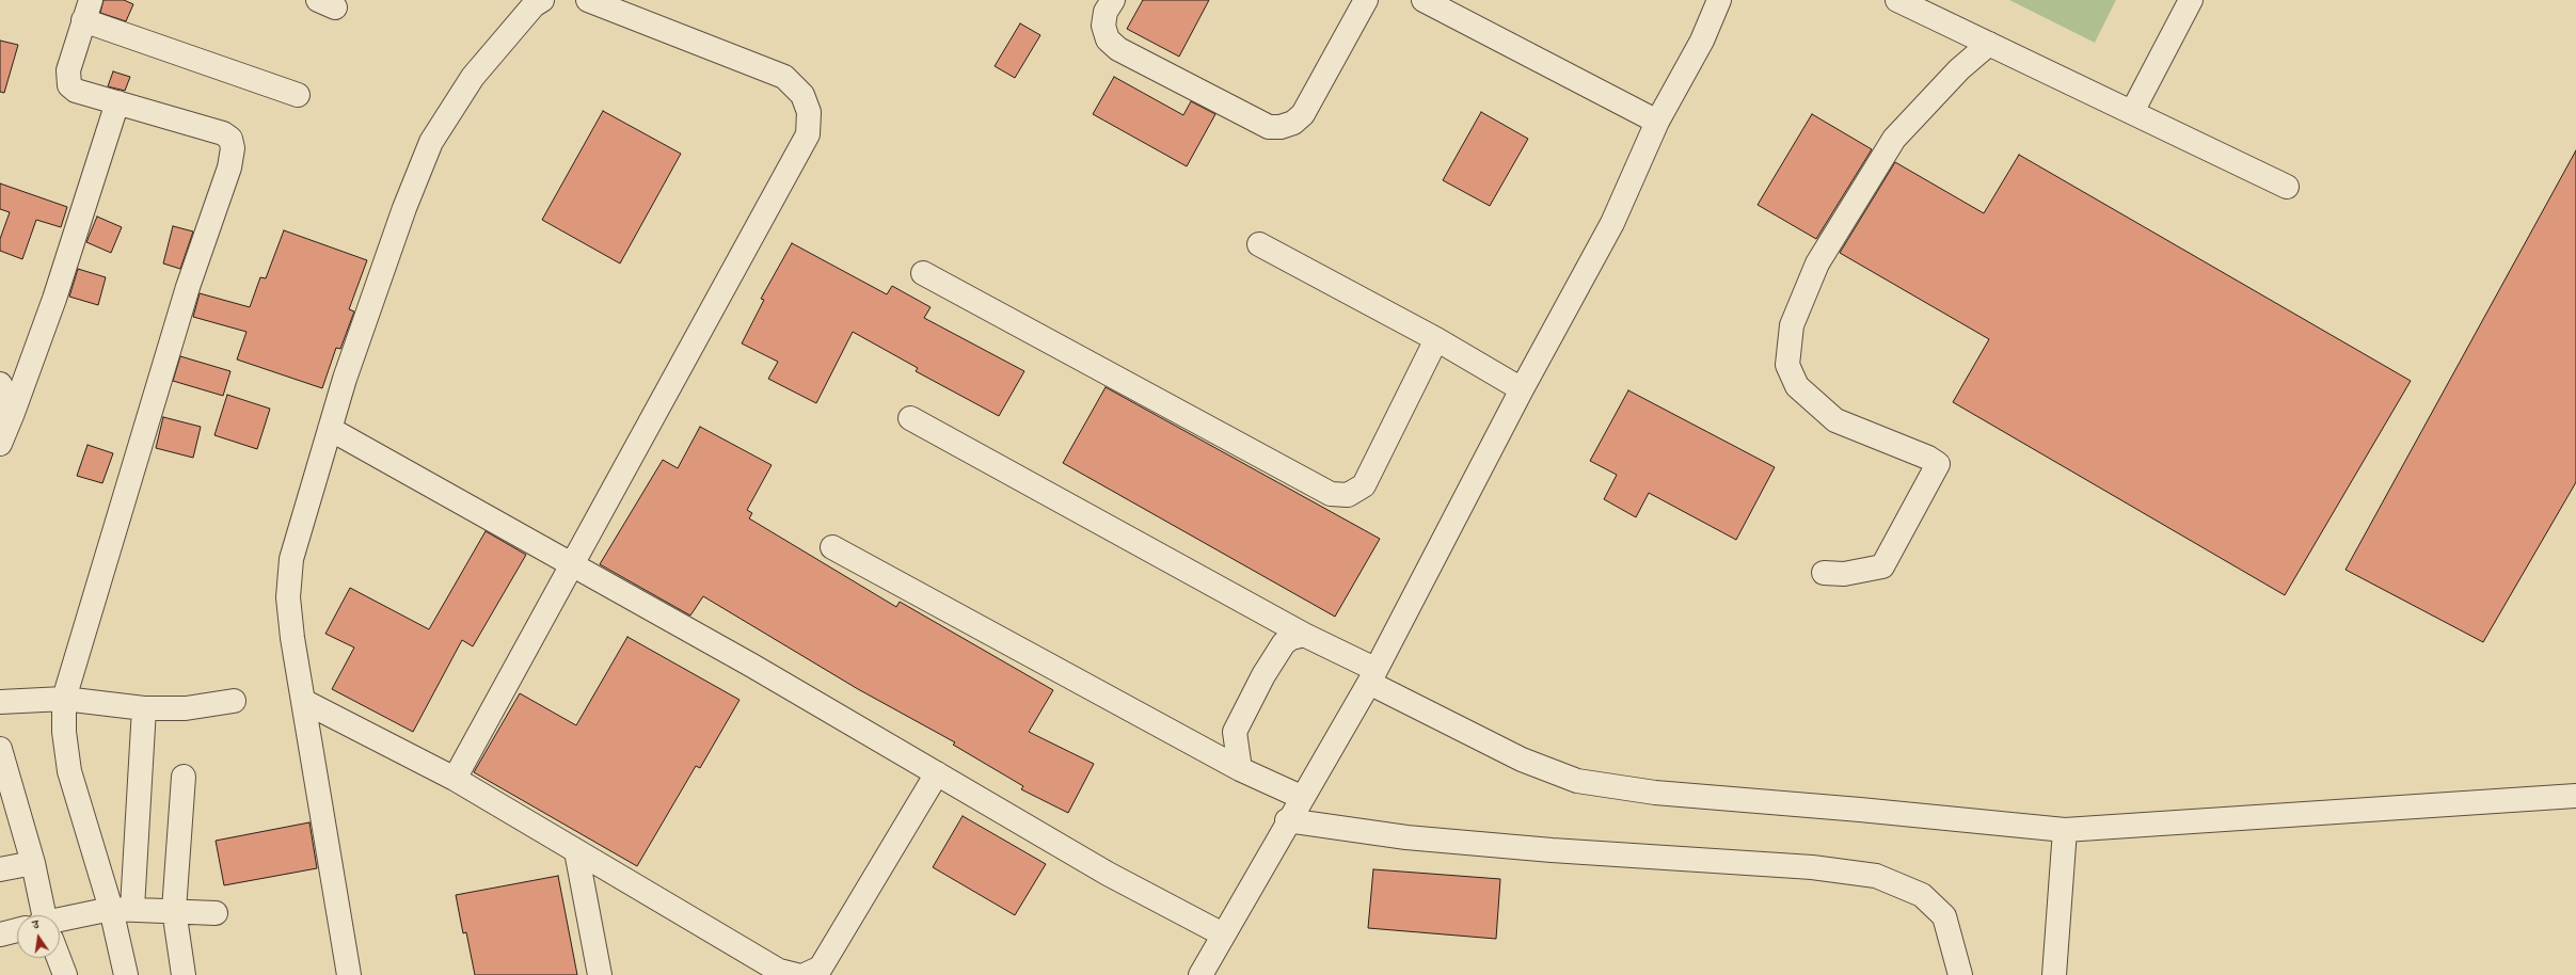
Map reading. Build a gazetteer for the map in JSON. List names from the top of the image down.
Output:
{
  "north": "top"
}
